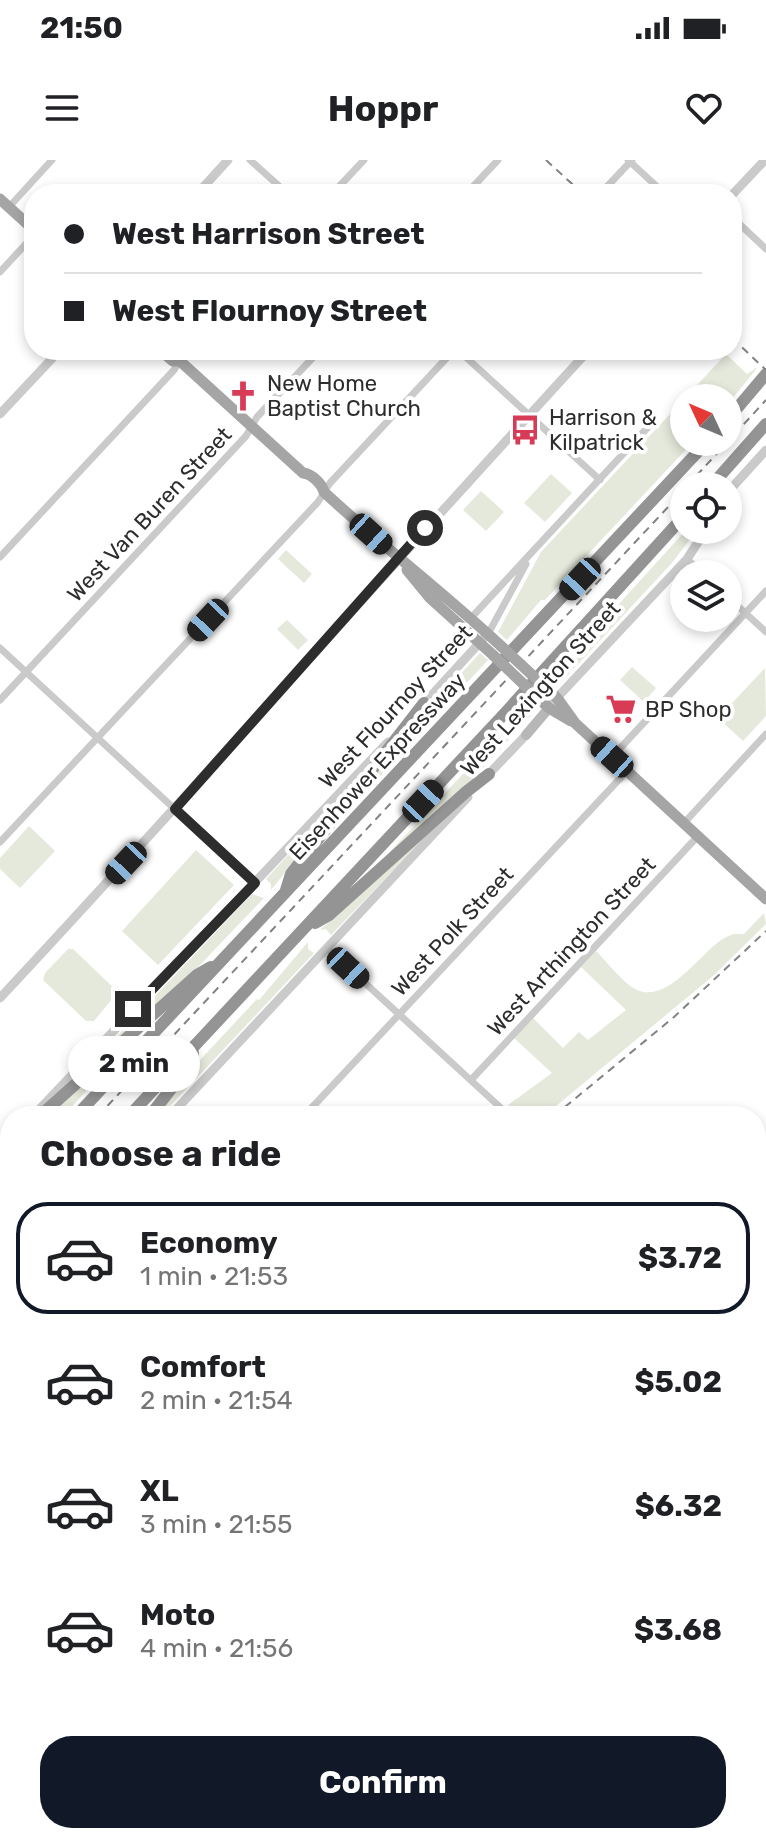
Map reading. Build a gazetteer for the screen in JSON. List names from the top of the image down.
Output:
{
  "streets": {
    "highway": ["Eisenhower Expressway"],
    "main road": ["West Lexington Street"],
    "street": [
      "West Van Buren Street",
      "West Flournoy Street",
      "West Polk Street",
      "West Arthington Street"
    ]
  },
  "places": {
    "church": ["New Home Baptist Church"],
    "bus stop": ["Harrison & Kilpatrick"],
    "supermarket": ["BP Shop"]
  },
  "north": "top left",
  "page": {
    "status": "21:50",
    "header": "Hoppr",
    "banner": ["West Harrison Street", "West Flournoy Street"],
    "bubble": "2 min",
    "heading": "Choose a ride",
    "list": [
      {
        "name": "Economy",
        "note": "1 min · 21:53",
        "value": "$3.72"
      },
      {
        "name": "Comfort",
        "note": "2 min · 21:54",
        "value": "$5.02"
      },
      {
        "name": "XL",
        "note": "3 min · 21:55",
        "value": "$6.32"
      },
      {
        "name": "Moto",
        "note": "4 min · 21:56",
        "value": "$3.68"
      }
    ],
    "buttons": "Confirm"
  }
}
